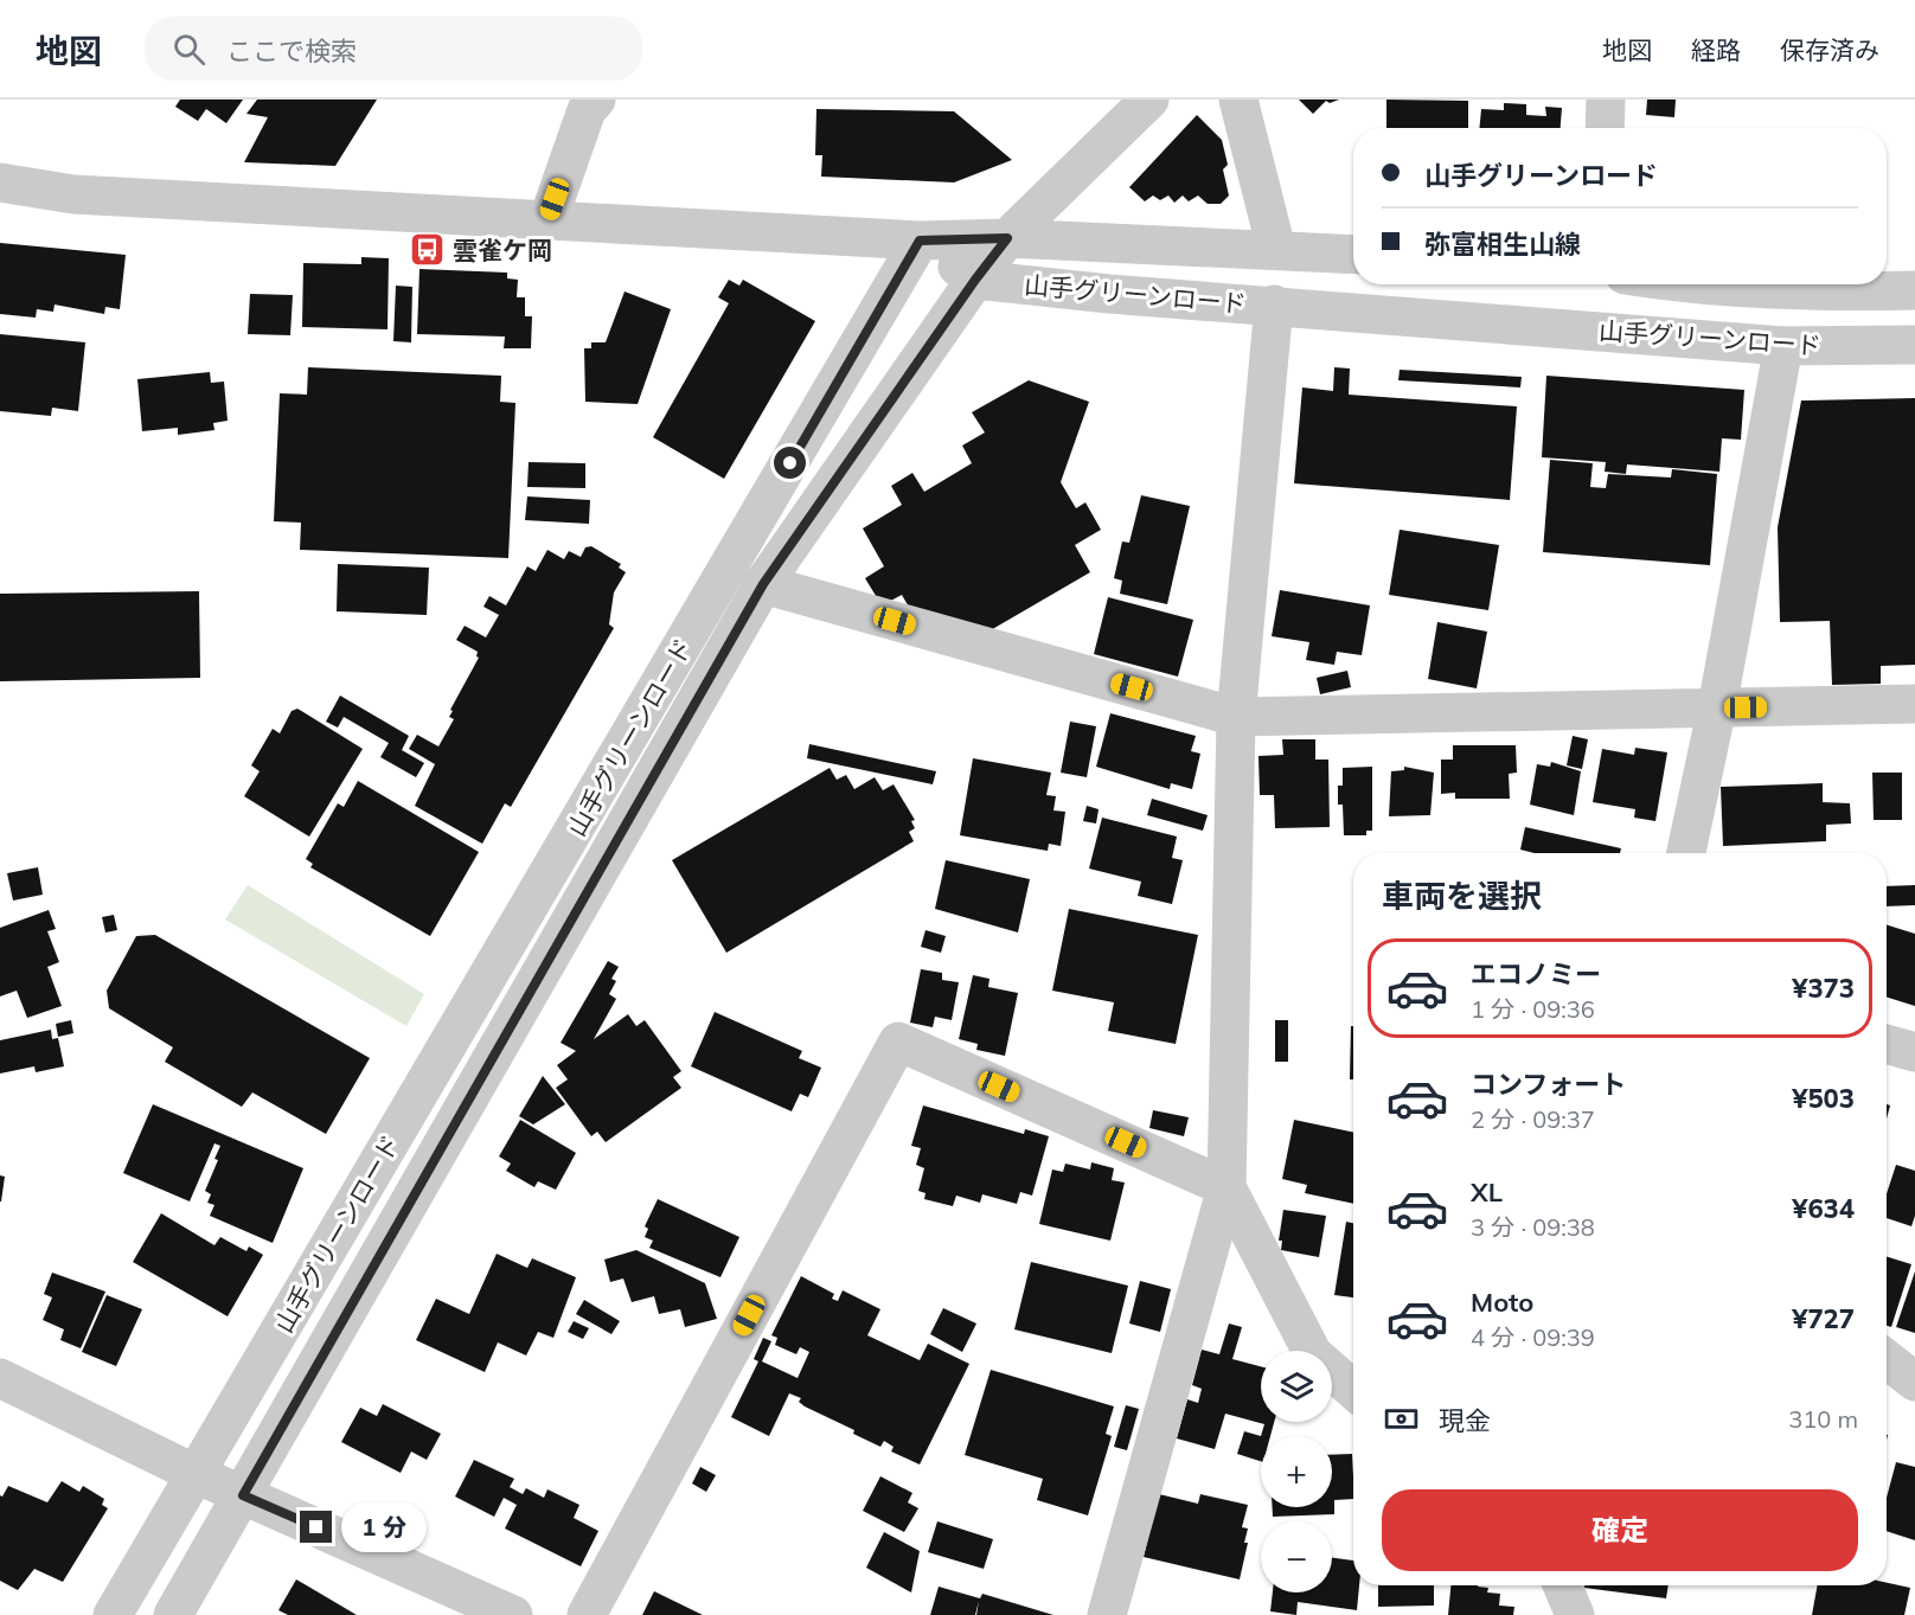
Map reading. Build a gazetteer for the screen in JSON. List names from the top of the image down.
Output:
{
  "streets": {
    "street": ["山手グリーンロード"]
  },
  "places": {
    "bus stop": ["雲雀ケ岡"]
  },
  "page": {
    "header": "地図",
    "search": "ここで検索",
    "nav": ["地図", "経路", "保存済み"],
    "banner": ["山手グリーンロード", "弥富相生山線"],
    "heading": "車両を選択",
    "list": [
      {
        "name": "エコノミー",
        "note": "1 分 · 09:36",
        "value": "¥373"
      },
      {
        "name": "コンフォート",
        "note": "2 分 · 09:37",
        "value": "¥503"
      },
      {
        "name": "XL",
        "note": "3 分 · 09:38",
        "value": "¥634"
      },
      {
        "name": "Moto",
        "note": "4 分 · 09:39",
        "value": "¥727"
      }
    ],
    "map_buttons": ["+", "−"],
    "pay": ["現金", "310 m"],
    "buttons": "確定",
    "bubble": "1 分"
  }
}
